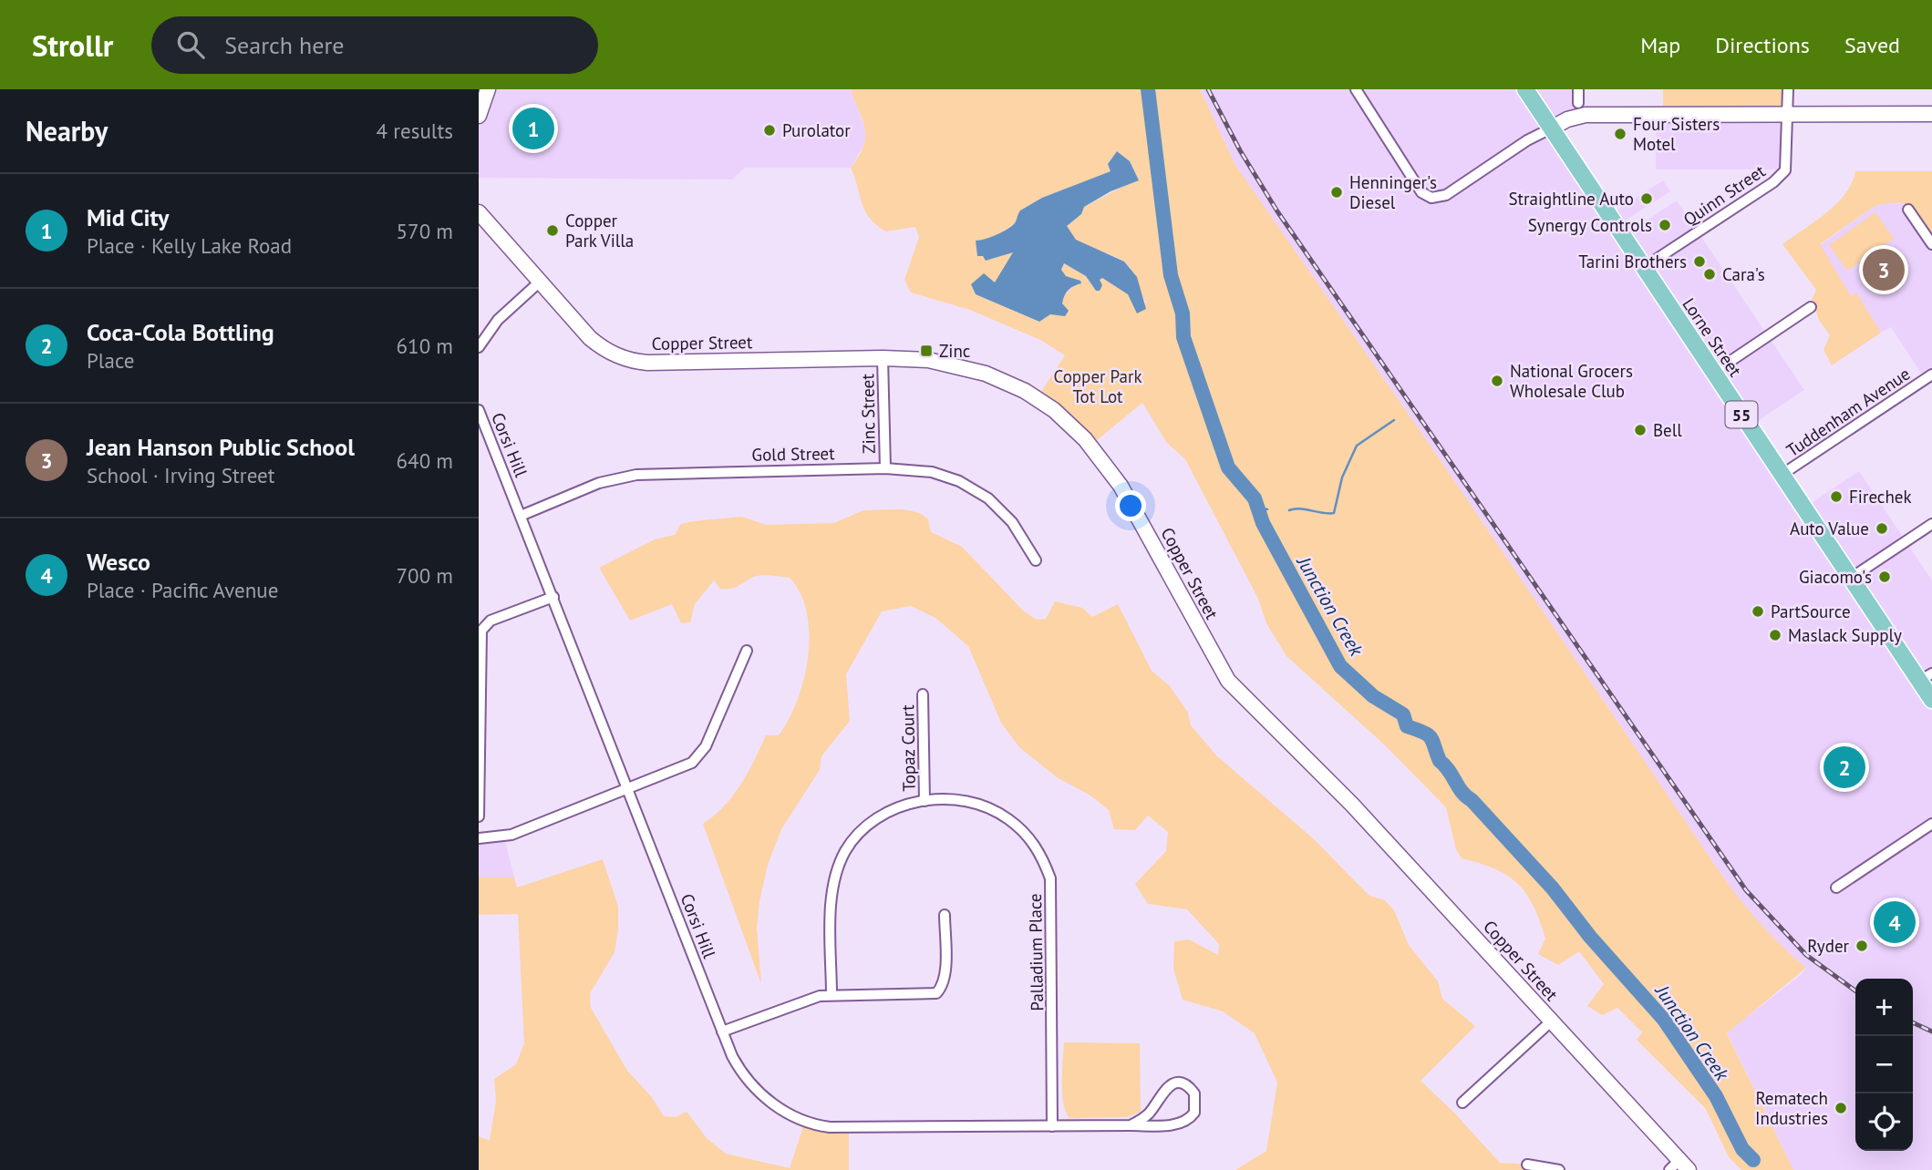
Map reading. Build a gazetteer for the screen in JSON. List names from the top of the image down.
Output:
{
  "streets": {
    "main road": ["Lorne Street", "55"],
    "street": [
      "Quinn Street",
      "Copper Street",
      "Tuddenham Avenue",
      "Zinc Street",
      "Corsi Hill",
      "Gold Street",
      "Topaz Court",
      "Palladium Place"
    ]
  },
  "crossings": [
    ["Quinn Street", "Lorne Street"],
    ["Lorne Street", "Tuddenham Avenue"],
    ["Copper Street", "Zinc Street"],
    ["Zinc Street", "Gold Street"],
    ["Corsi Hill", "Gold Street"],
    ["Corsi Hill", "Palladium Place"],
    ["Topaz Court", "Palladium Place"]
  ],
  "water": ["Junction Creek"],
  "parks": ["Copper Park Tot Lot"],
  "places": {
    "other": [
      "Purolator",
      "Four Sisters Motel",
      "Henninger's Diesel",
      "Straightline Auto",
      "Synergy Controls",
      "Copper Park Villa",
      "Tarini Brothers",
      "Cara's",
      "National Grocers Wholesale Club",
      "Bell",
      "Firechek",
      "Auto Value",
      "Giacomo's",
      "PartSource",
      "Maslack Supply",
      "Ryder",
      "Rematech Industries"
    ],
    "transit": ["Zinc"]
  },
  "page": {
    "header": "Strollr",
    "search": "Search here",
    "nav": ["Map", "Directions", "Saved"],
    "heading": ["Nearby", "4 results"],
    "pins": [
      "1",
      "3",
      "2",
      "4"
    ],
    "list": [
      {
        "mark": "1",
        "name": "Mid City",
        "note": "Place · Kelly Lake Road",
        "value": "570 m"
      },
      {
        "mark": "2",
        "name": "Coca-Cola Bottling",
        "note": "Place",
        "value": "610 m"
      },
      {
        "mark": "3",
        "name": "Jean Hanson Public School",
        "note": "School · Irving Street",
        "value": "640 m"
      },
      {
        "mark": "4",
        "name": "Wesco",
        "note": "Place · Pacific Avenue",
        "value": "700 m"
      }
    ],
    "map_buttons": ["+", "−"]
  }
}
